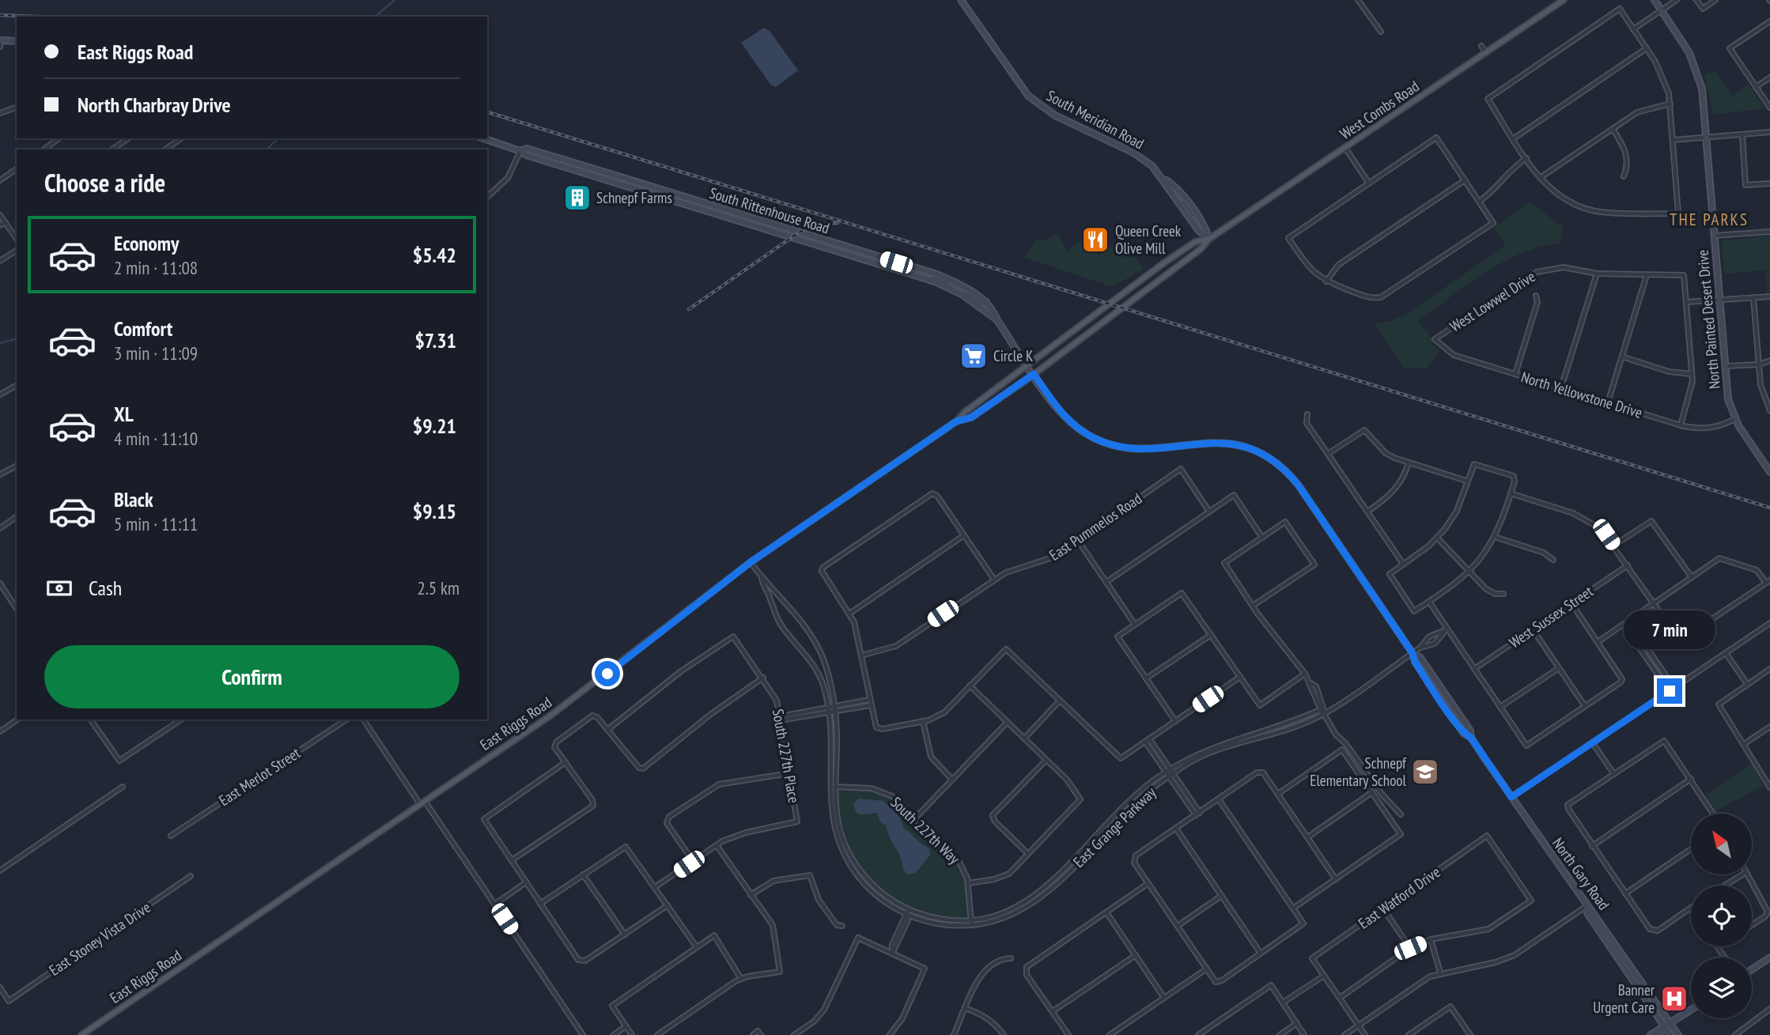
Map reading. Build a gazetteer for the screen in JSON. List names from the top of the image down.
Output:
{
  "streets": {
    "main road": [
      "West Combs Road",
      "South Meridian Road",
      "South Rittenhouse Road",
      "North Painted Desert Drive",
      "East Riggs Road",
      "North Gary Road"
    ],
    "street": [
      "West Lowwel Drive",
      "North Yellowstone Drive",
      "East Pummelos Road",
      "West Sussex Street",
      "South 227th Place",
      "East Merlot Street",
      "East Grange Parkway",
      "South 227th Way",
      "East Watford Drive",
      "East Stoney Vista Drive"
    ]
  },
  "crossings": [
    ["West Combs Road", "South Meridian Road"],
    ["West Combs Road", "South Rittenhouse Road"],
    ["West Combs Road", "East Riggs Road"],
    ["West Combs Road", "North Gary Road"],
    ["South Rittenhouse Road", "East Riggs Road"],
    ["South Rittenhouse Road", "North Gary Road"],
    ["West Lowwel Drive", "North Yellowstone Drive"],
    ["North Painted Desert Drive", "North Yellowstone Drive"],
    ["East Riggs Road", "North Gary Road"],
    ["East Grange Parkway", "South 227th Way"],
    ["East Grange Parkway", "North Gary Road"]
  ],
  "districts": ["THE PARKS"],
  "places": {
    "building": ["Schnepf Farms"],
    "restaurant": ["Queen Creek Olive Mill"],
    "supermarket": ["Circle K"],
    "school or university": ["Schnepf Elementary School"],
    "hospital": ["Banner Urgent Care"]
  },
  "north": "top left",
  "page": {
    "banner": ["East Riggs Road", "North Charbray Drive"],
    "heading": "Choose a ride",
    "list": [
      {
        "name": "Economy",
        "note": "2 min · 11:08",
        "value": "$5.42"
      },
      {
        "name": "Comfort",
        "note": "3 min · 11:09",
        "value": "$7.31"
      },
      {
        "name": "XL",
        "note": "4 min · 11:10",
        "value": "$9.21"
      },
      {
        "name": "Black",
        "note": "5 min · 11:11",
        "value": "$9.15"
      }
    ],
    "pay": ["Cash", "2.5 km"],
    "bubble": "7 min",
    "buttons": "Confirm"
  }
}
